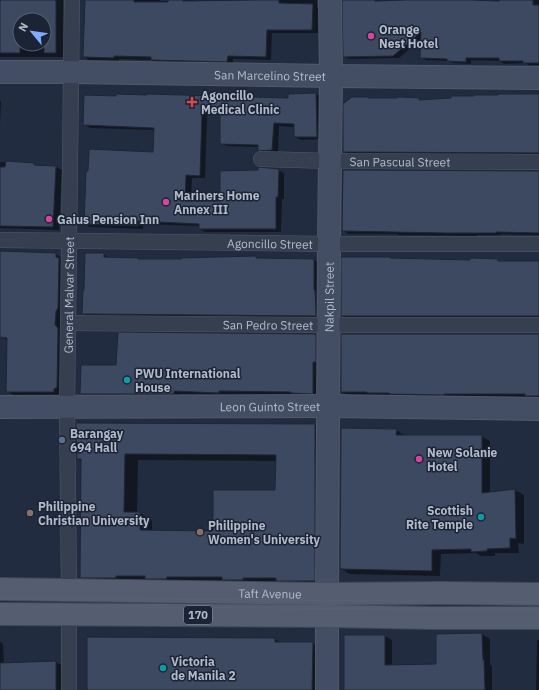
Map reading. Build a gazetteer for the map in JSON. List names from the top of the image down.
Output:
{
  "streets": {
    "main road": ["Taft Avenue", "170"],
    "street": [
      "San Marcelino Street",
      "San Pascual Street",
      "Agoncillo Street",
      "General Malvar Street",
      "Nakpil Street",
      "San Pedro Street",
      "Leon Guinto Street"
    ]
  },
  "crossings": [
    ["San Marcelino Street", "General Malvar Street"],
    ["San Marcelino Street", "Nakpil Street"],
    ["San Pascual Street", "Nakpil Street"],
    ["Agoncillo Street", "General Malvar Street"],
    ["Agoncillo Street", "Nakpil Street"],
    ["General Malvar Street", "San Pedro Street"],
    ["General Malvar Street", "Leon Guinto Street"],
    ["General Malvar Street", "Taft Avenue"],
    ["Nakpil Street", "San Pedro Street"],
    ["Nakpil Street", "Leon Guinto Street"],
    ["Nakpil Street", "Taft Avenue"]
  ],
  "places": {
    "other": [
      "Orange Nest Hotel",
      "Mariners Home Annex III",
      "Gaius Pension Inn",
      "PWU International House",
      "Barangay 694 Hall",
      "New Solanie Hotel",
      "Philippine Christian University",
      "Scottish Rite Temple",
      "Philippine Women's University",
      "Victoria de Manila 2"
    ],
    "health": ["Agoncillo Medical Clinic"]
  },
  "north": "top left"
}
